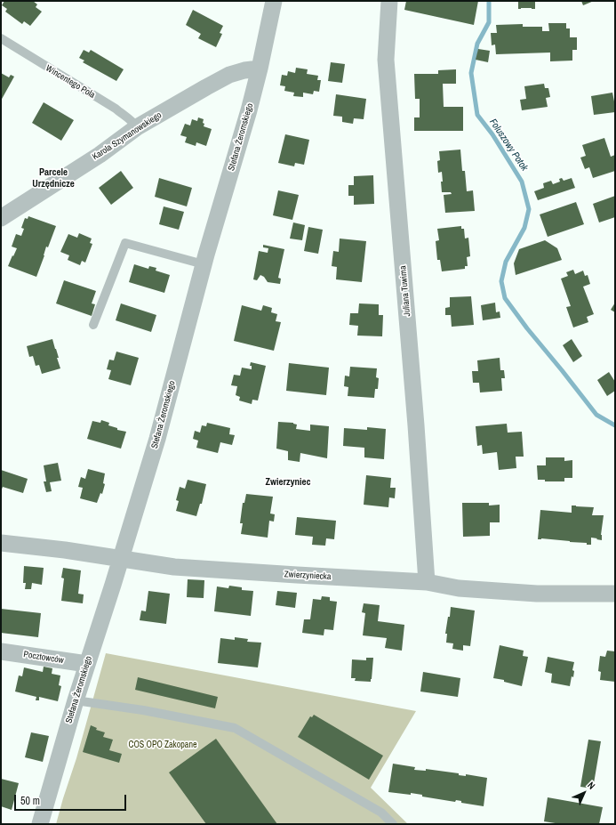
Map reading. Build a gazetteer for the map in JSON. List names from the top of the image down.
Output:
{
  "streets": {
    "street": [
      "Karola Szymanowskiego",
      "Stefana Żeromskiego",
      "Juliana Tuwima",
      "Zwierzyniecka",
      "Pocztowców"
    ],
    "lane": ["Wincentego Pola"]
  },
  "crossings": [
    ["Wincentego Pola", "Karola Szymanowskiego"],
    ["Karola Szymanowskiego", "Stefana Żeromskiego"],
    ["Stefana Żeromskiego", "Zwierzyniecka"],
    ["Stefana Żeromskiego", "Pocztowców"],
    ["Juliana Tuwima", "Zwierzyniecka"]
  ],
  "districts": ["Parcele Urzędnicze", "Zwierzyniec"],
  "water": ["Foluszowy Potok"],
  "parks": ["COS OPO Zakopane"],
  "scale_bar": "50 m",
  "north": "top right"
}
